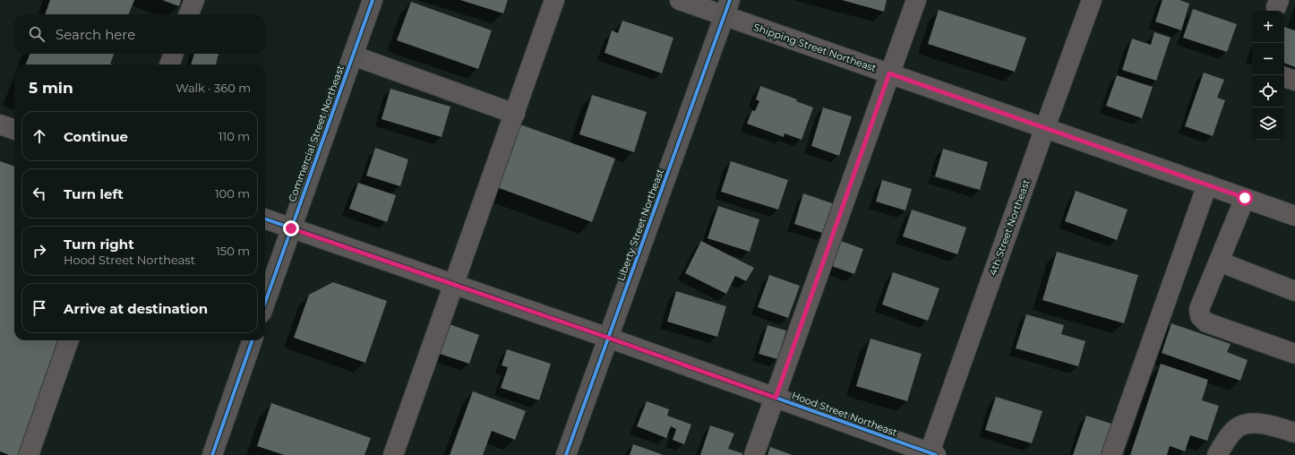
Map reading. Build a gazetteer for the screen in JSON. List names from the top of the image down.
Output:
{
  "streets": {
    "highway": ["Commercial Street Northeast", "Liberty Street Northeast"],
    "street": ["Shipping Street Northeast", "4th Street Northeast", "Hood Street Northeast"]
  },
  "crossings": [
    ["Shipping Street Northeast", "Liberty Street Northeast"],
    ["Shipping Street Northeast", "4th Street Northeast"],
    ["Commercial Street Northeast", "Hood Street Northeast"],
    ["Liberty Street Northeast", "Hood Street Northeast"],
    ["4th Street Northeast", "Hood Street Northeast"]
  ],
  "page": {
    "map_buttons": ["+", "−"],
    "search": "Search here",
    "heading": ["5 min", "Walk · 360 m"],
    "list": [
      ["Continue", "110 m"],
      ["Turn left", "100 m"],
      ["Turn right", "Hood Street Northeast", "150 m"],
      "Arrive at destination"
    ]
  }
}
